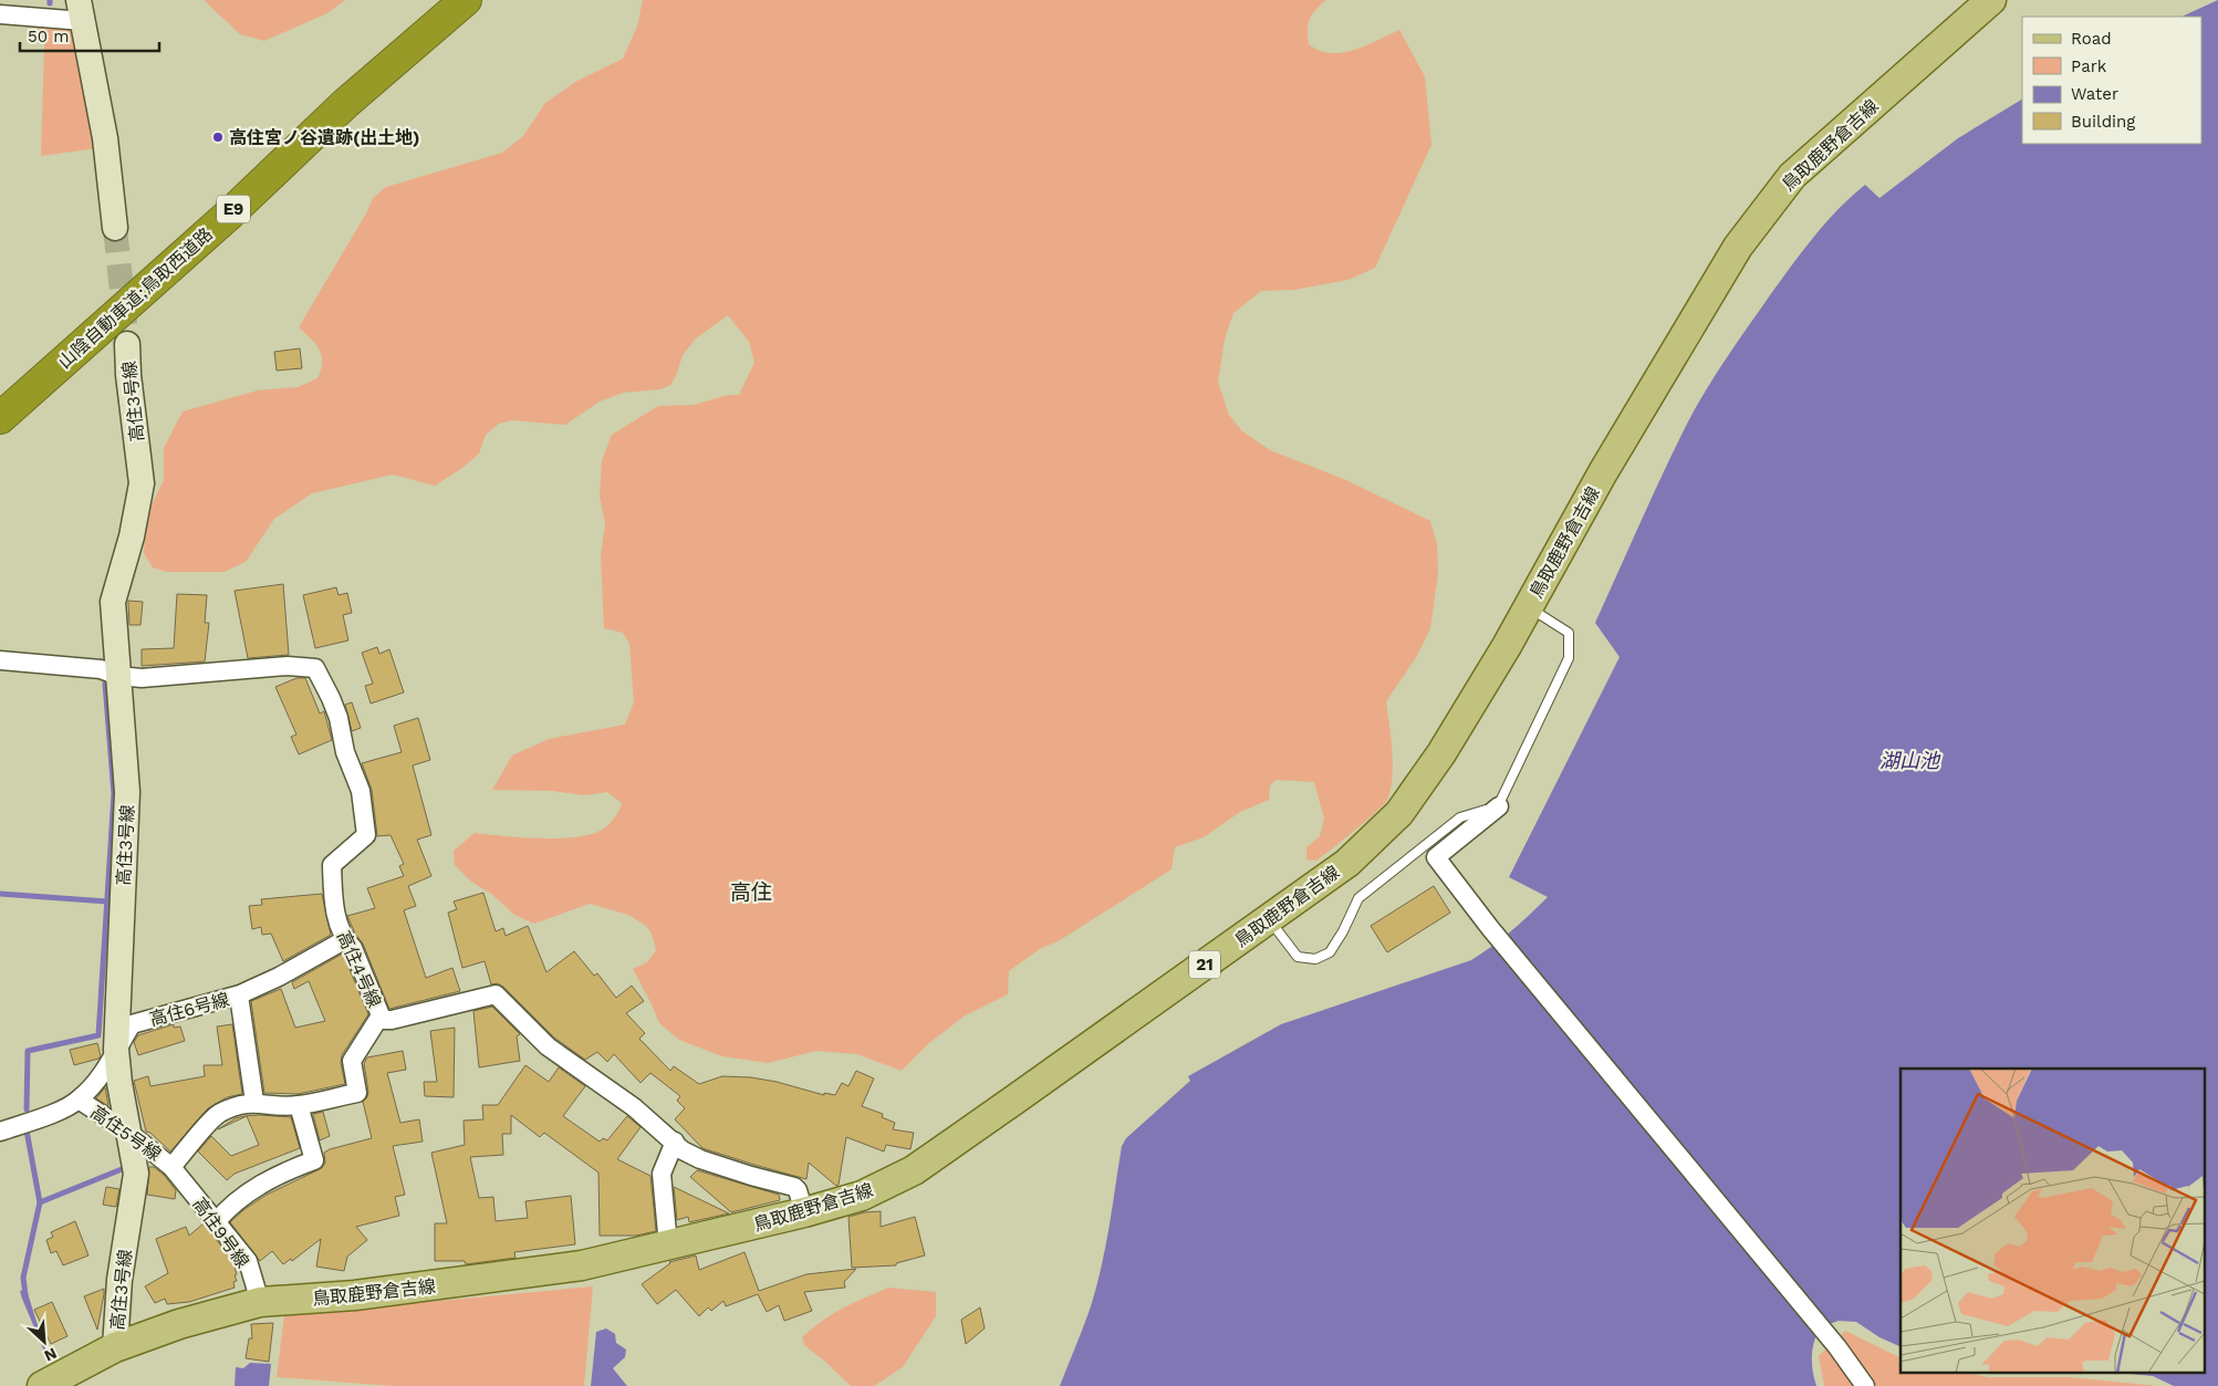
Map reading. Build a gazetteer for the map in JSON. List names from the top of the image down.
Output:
{
  "streets": {
    "highway": ["E9", "山陰自動車道;鳥取西道路"],
    "main road": ["鳥取鹿野倉吉線", "21"],
    "street": [
      "高住3号線",
      "高住4号線",
      "高住6号線",
      "高住5号線",
      "高住9号線"
    ]
  },
  "crossings": [
    ["鳥取鹿野倉吉線", "高住3号線"],
    ["鳥取鹿野倉吉線", "高住4号線"],
    ["鳥取鹿野倉吉線", "高住9号線"],
    ["高住3号線", "高住4号線"],
    ["高住3号線", "高住6号線"],
    ["高住3号線", "高住5号線"],
    ["高住4号線", "高住6号線"],
    ["高住4号線", "高住5号線"],
    ["高住6号線", "高住5号線"],
    ["高住5号線", "高住9号線"]
  ],
  "districts": ["高住"],
  "water": ["湖山池"],
  "places": ["高住宮ノ谷遺跡(出土地)"],
  "legend": [
    "Road",
    "Park",
    "Water",
    "Building"
  ],
  "scale_bar": "50 m",
  "north": "bottom right"
}
